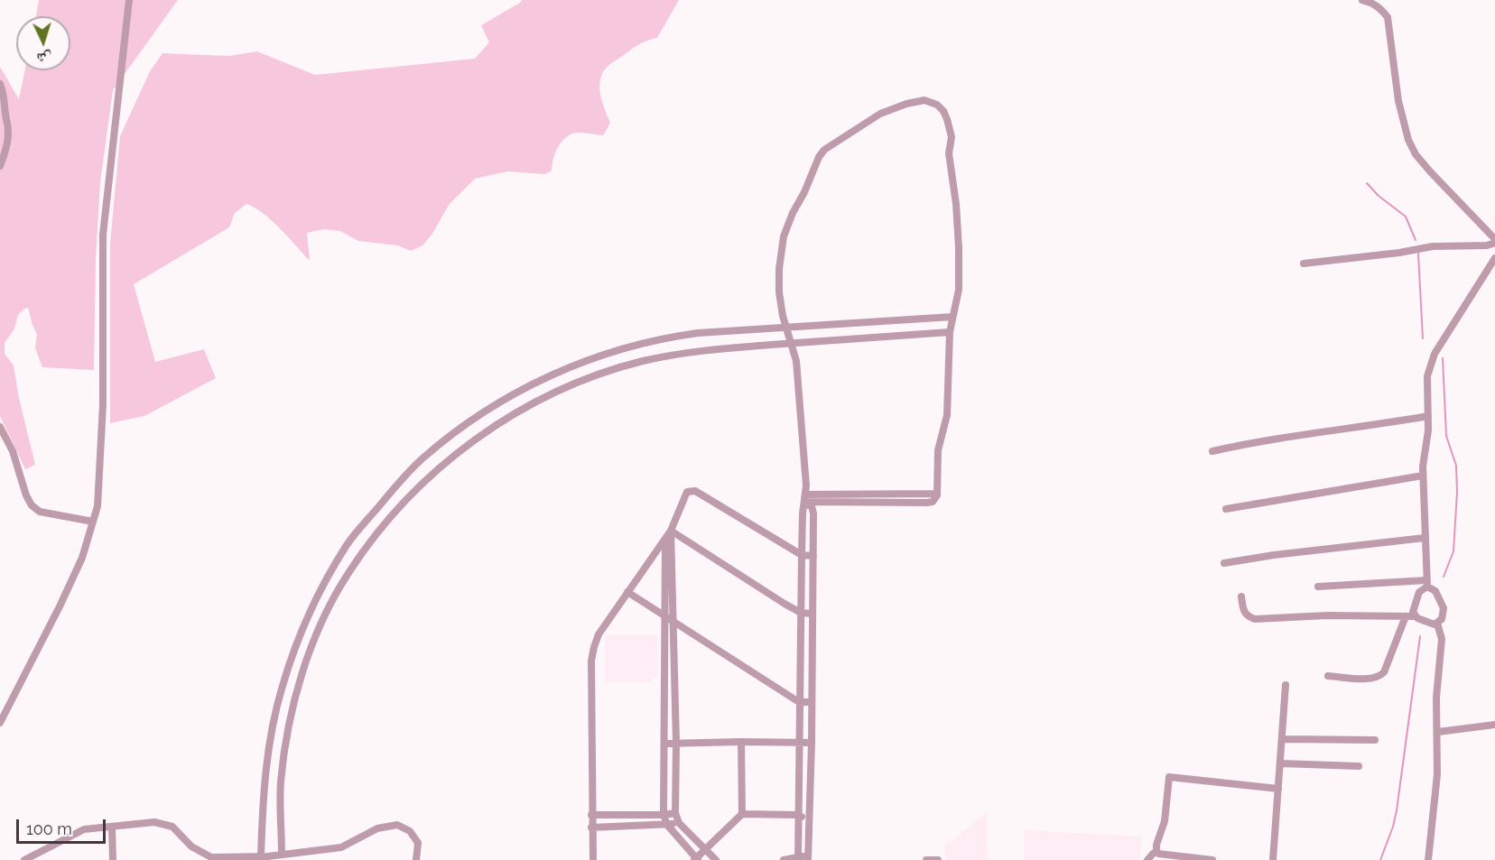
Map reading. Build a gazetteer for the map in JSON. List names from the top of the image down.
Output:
{
  "scale_bar": "100 m",
  "north": "bottom"
}
